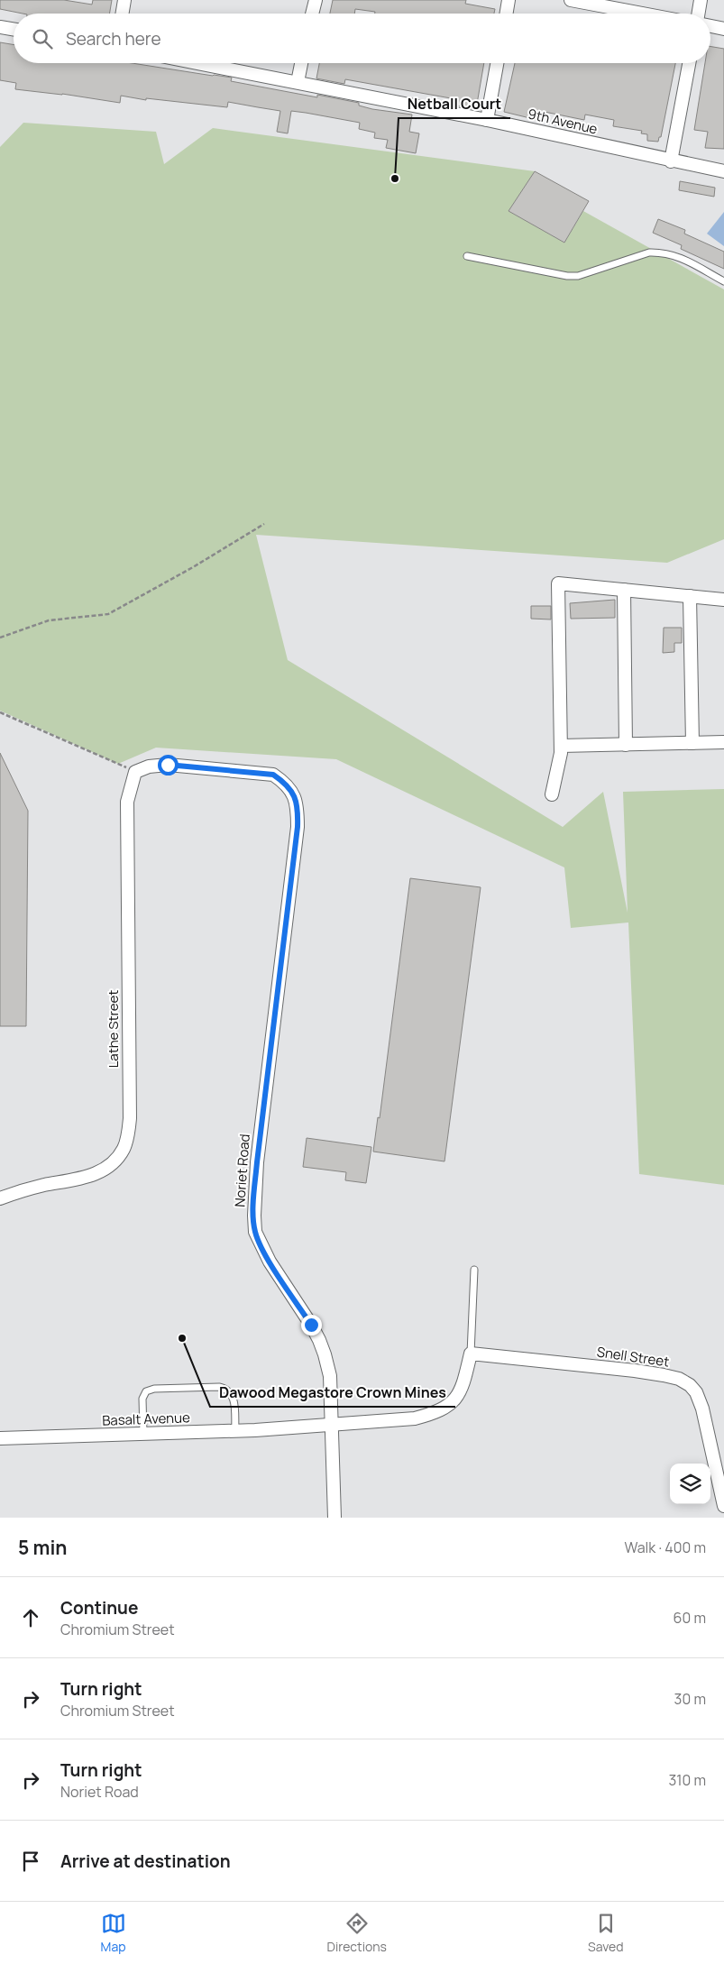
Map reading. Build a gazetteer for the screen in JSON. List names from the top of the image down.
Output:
{
  "streets": {
    "street": [
      "9th Avenue",
      "Lathe Street",
      "Noriet Road",
      "Snell Street",
      "Basalt Avenue"
    ]
  },
  "crossings": [
    ["Lathe Street", "Noriet Road"],
    ["Noriet Road", "Basalt Avenue"],
    ["Snell Street", "Basalt Avenue"]
  ],
  "places": ["Netball Court", "Dawood Megastore Crown Mines"],
  "page": {
    "search": "Search here",
    "heading": ["5 min", "Walk · 400 m"],
    "list": [
      ["Continue", "Chromium Street", "60 m"],
      ["Turn right", "Chromium Street", "30 m"],
      ["Turn right", "Noriet Road", "310 m"],
      "Arrive at destination"
    ],
    "nav": ["Map", "Directions", "Saved"]
  }
}
